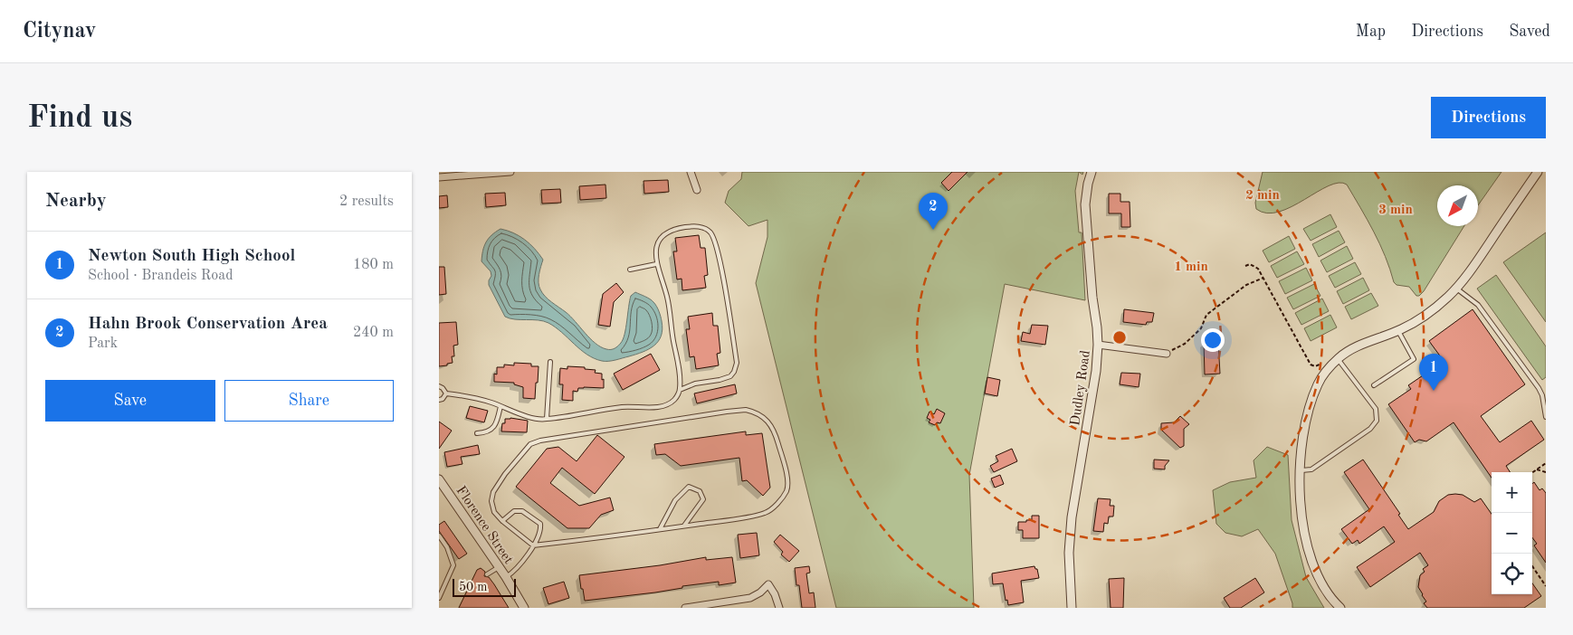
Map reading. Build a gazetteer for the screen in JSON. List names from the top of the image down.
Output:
{
  "streets": {
    "street": ["Dudley Road", "Florence Street"]
  },
  "scale_bar": "50 m",
  "north": "bottom left",
  "page": {
    "header": "Citynav",
    "nav": ["Map", "Directions", "Saved"],
    "buttons": [
      "Directions",
      ["Save", "Share"]
    ],
    "title": "Find us",
    "heading": ["Nearby", "2 results"],
    "pins": ["2", "1"],
    "list": [
      {
        "mark": "1",
        "name": "Newton South High School",
        "note": "School · Brandeis Road",
        "value": "180 m"
      },
      {
        "mark": "2",
        "name": "Hahn Brook Conservation Area",
        "note": "Park",
        "value": "240 m"
      }
    ],
    "map_buttons": ["+", "−"],
    "scale": "50 m"
  },
  "rings": ["2 min", "3 min", "1 min"]
}
